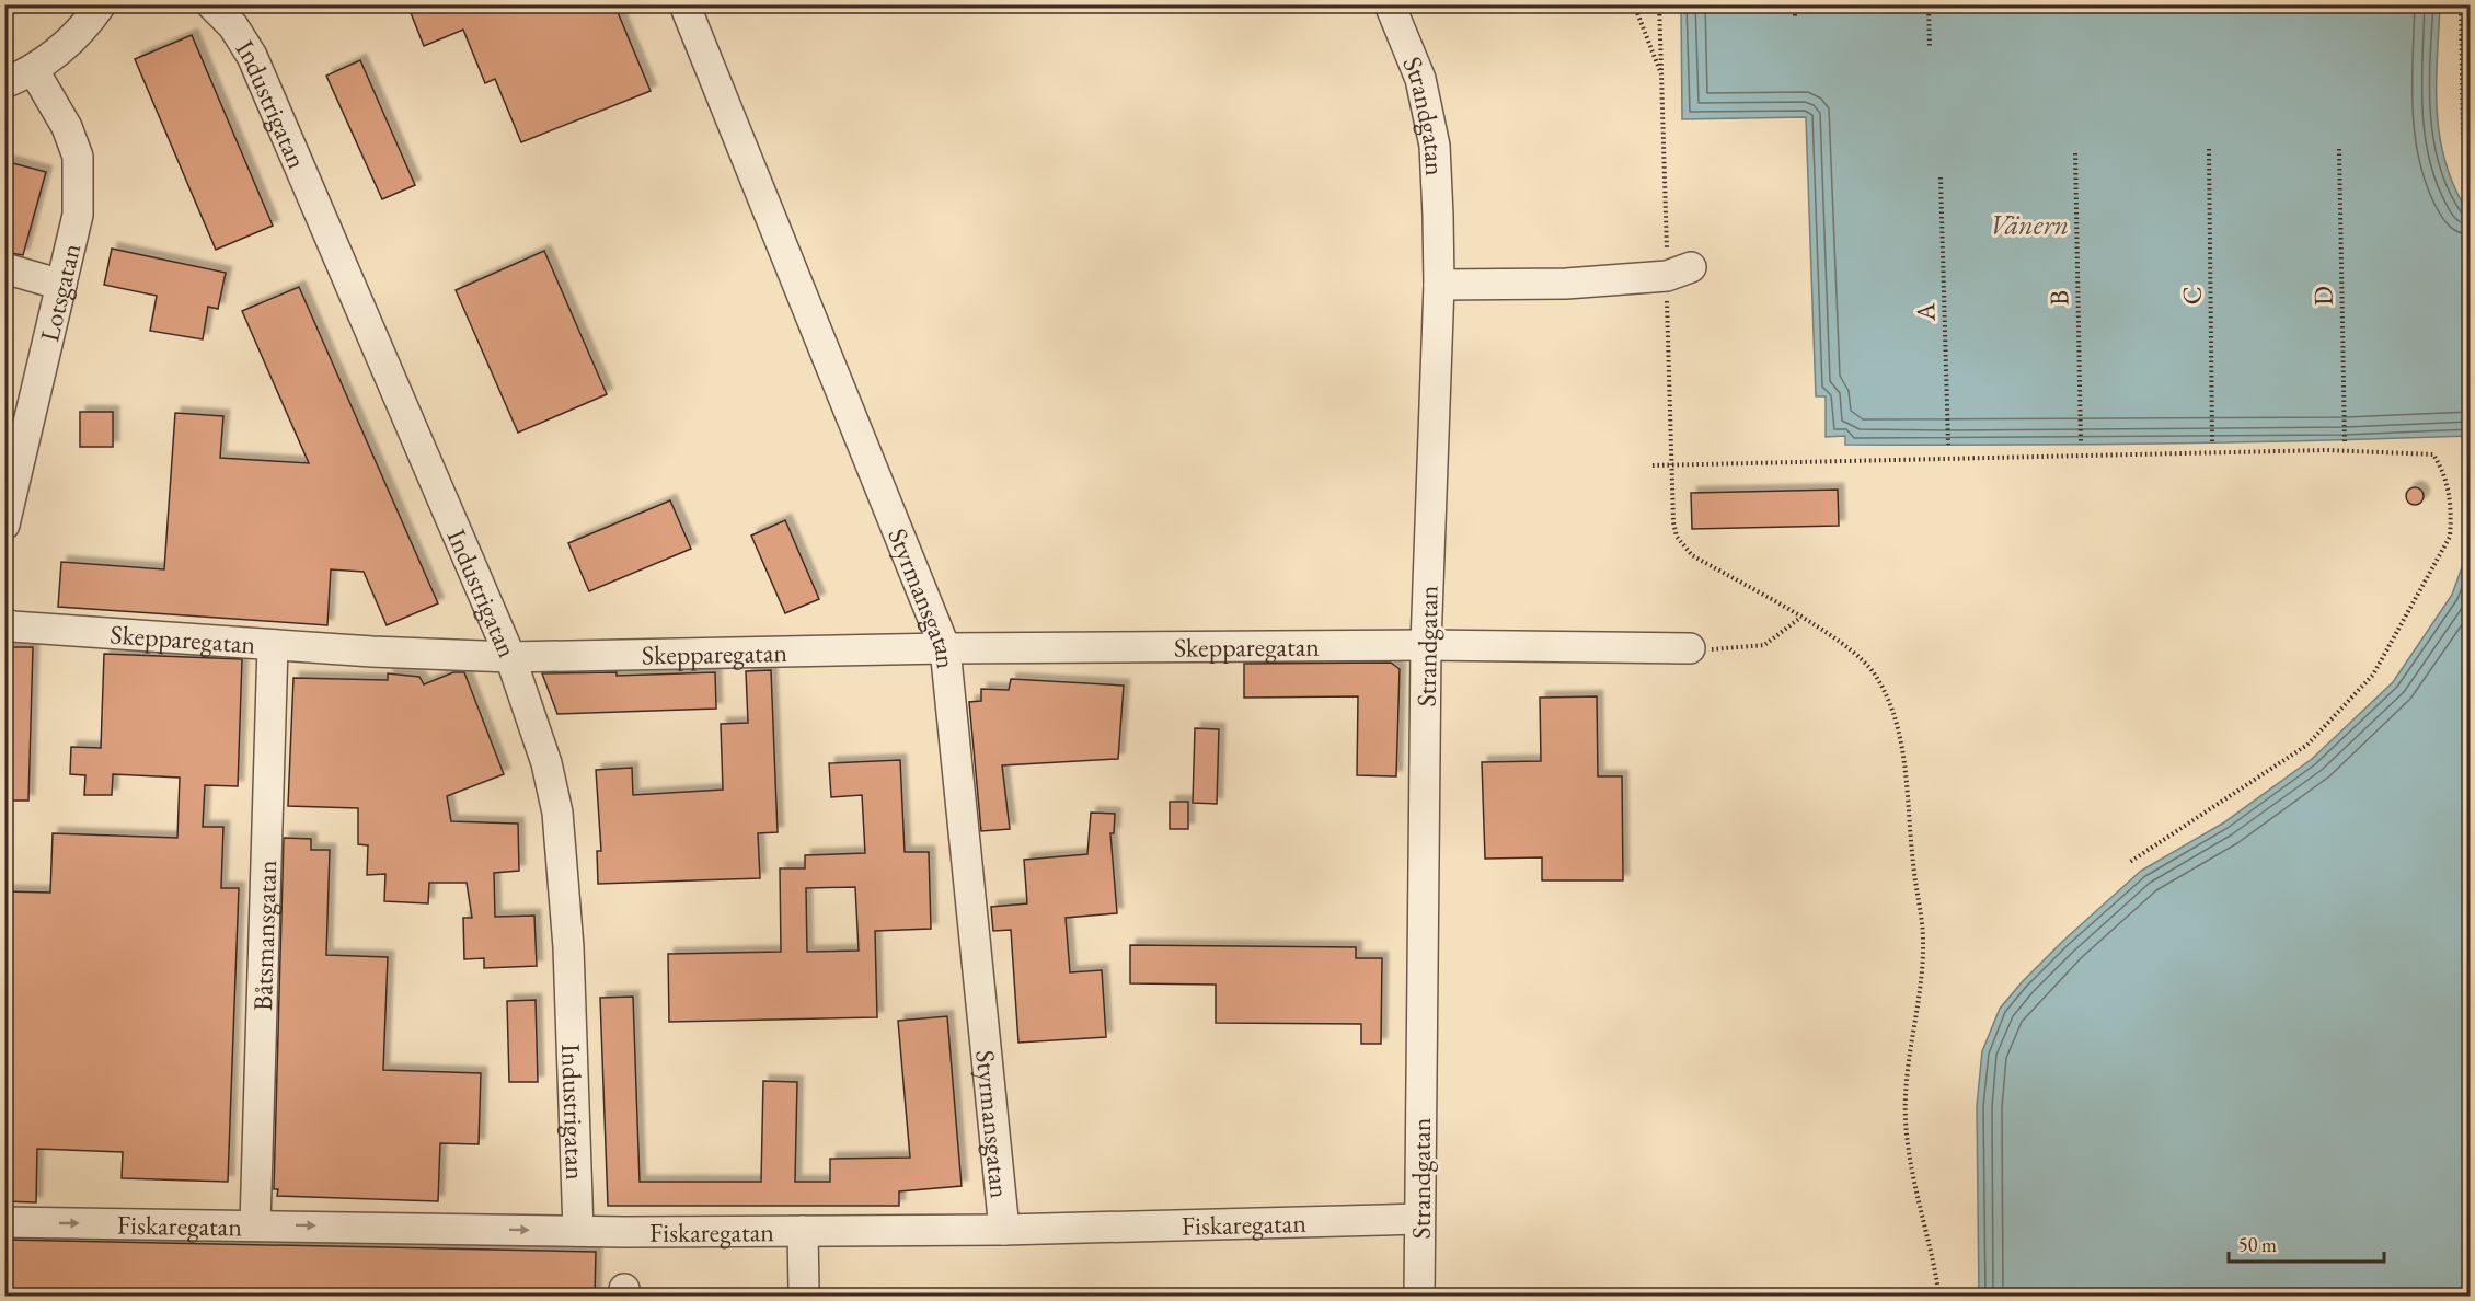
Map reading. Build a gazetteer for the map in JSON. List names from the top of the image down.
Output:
{
  "streets": {
    "street": [
      "Industrigatan",
      "Strandgatan",
      "Lotsgatan",
      "Styrmansgatan",
      "Skepparegatan",
      "Båtsmansgatan",
      "Fiskaregatan"
    ],
    "path": [
      "C",
      "D",
      "B",
      "A"
    ]
  },
  "crossings": [
    ["Industrigatan", "Skepparegatan"],
    ["Industrigatan", "Fiskaregatan"],
    ["Strandgatan", "Skepparegatan"],
    ["Strandgatan", "Fiskaregatan"],
    ["Styrmansgatan", "Skepparegatan"],
    ["Styrmansgatan", "Fiskaregatan"],
    ["Skepparegatan", "Båtsmansgatan"],
    ["Båtsmansgatan", "Fiskaregatan"]
  ],
  "one_way": ["Fiskaregatan"],
  "water": ["Vänern"],
  "scale_bar": "50 m"
}
